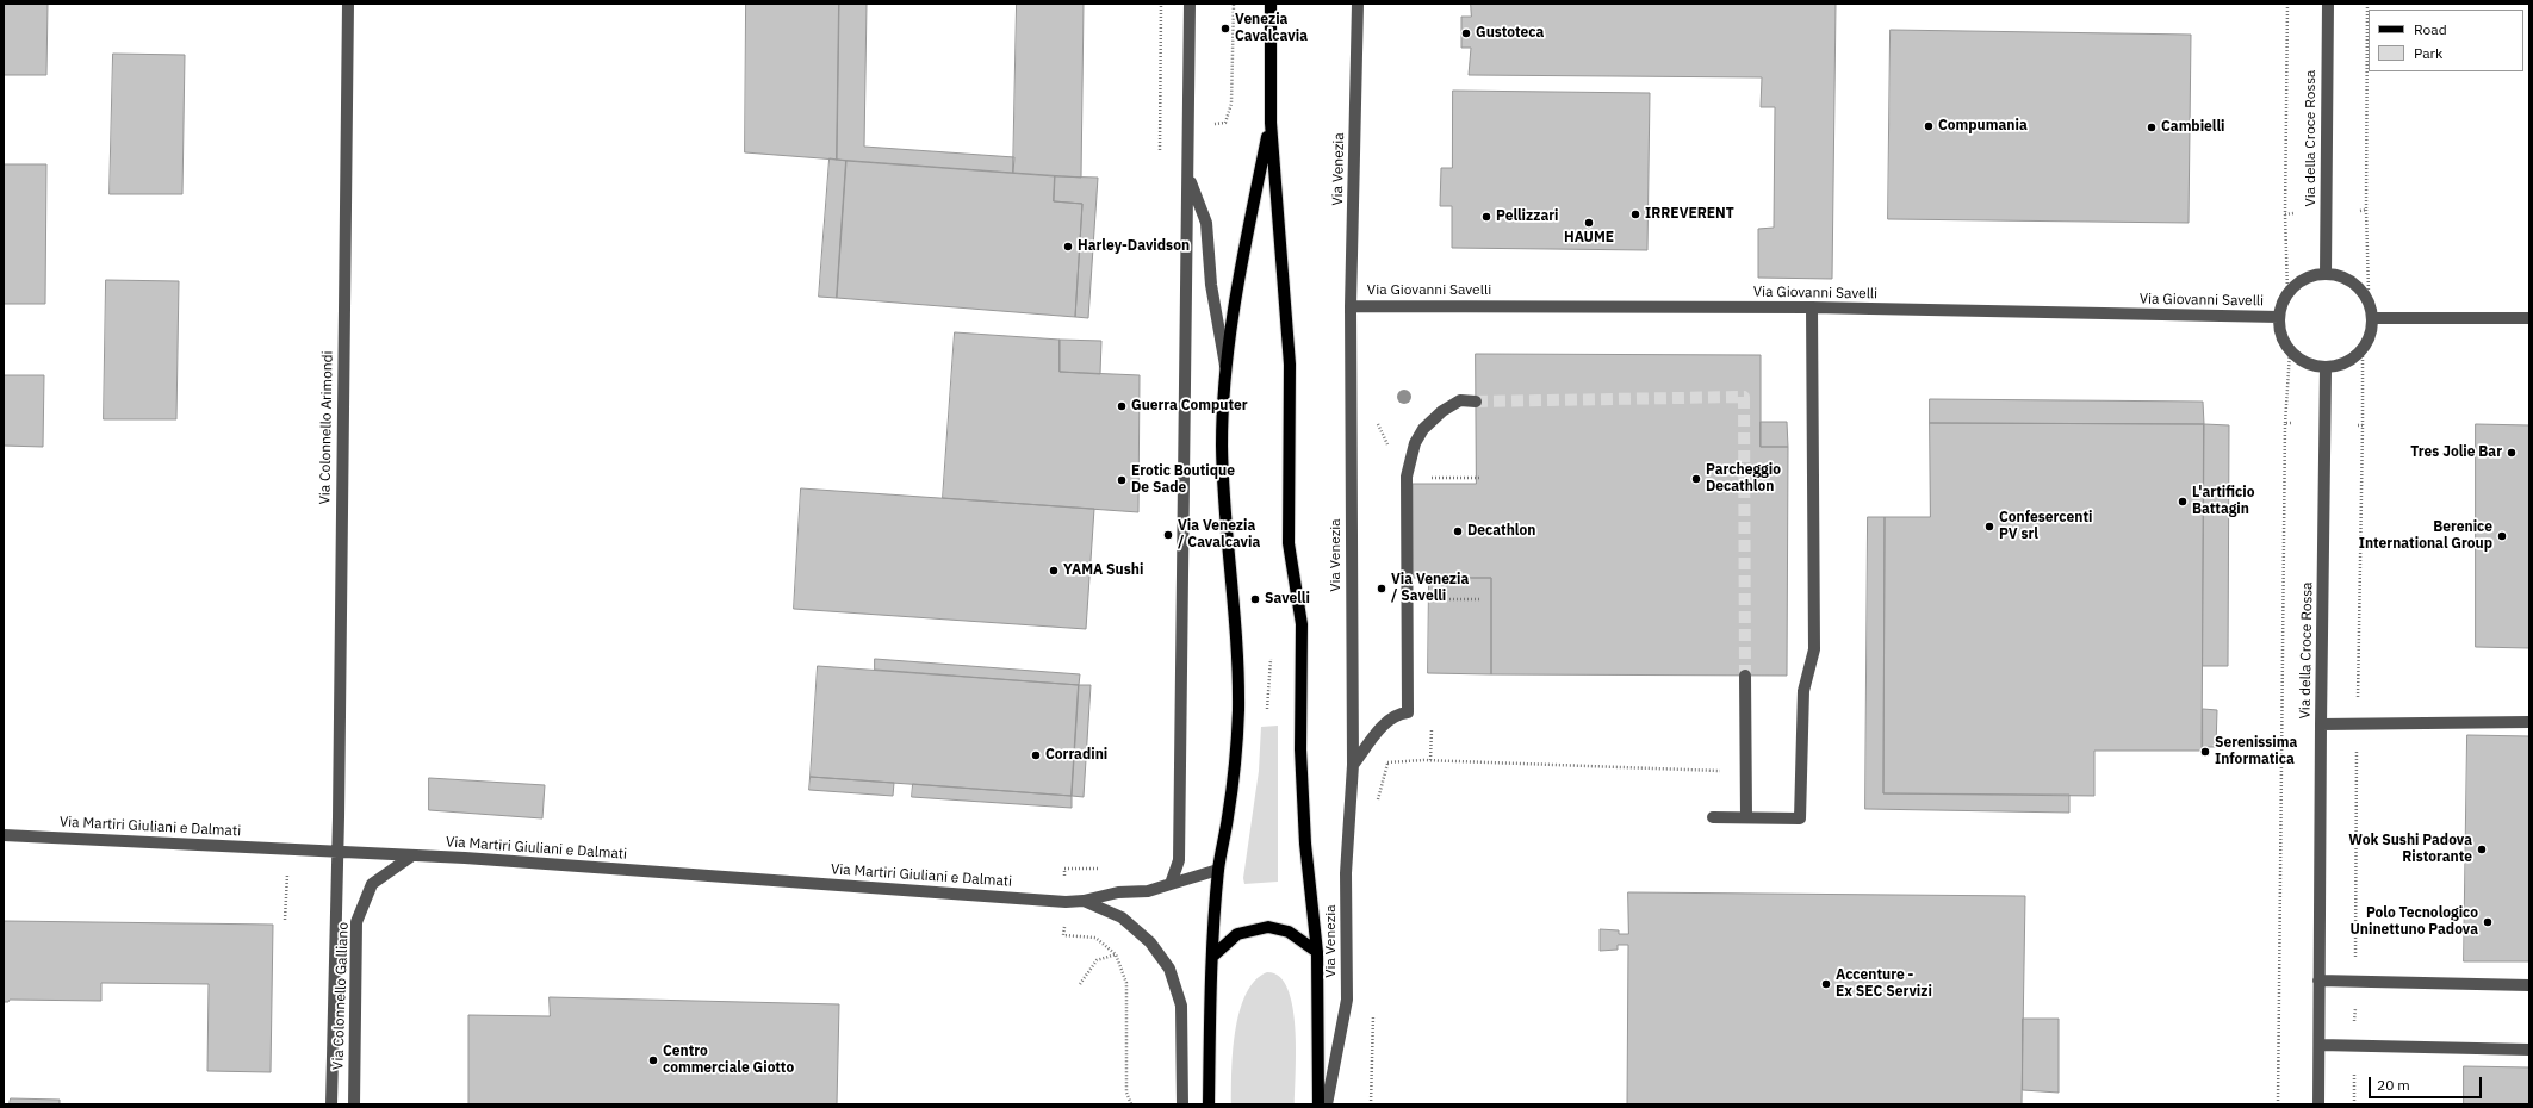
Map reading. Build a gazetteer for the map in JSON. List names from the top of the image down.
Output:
{
  "streets": {
    "main road": ["Via Venezia"],
    "street": [
      "Via della Croce Rossa",
      "Via Giovanni Savelli",
      "Via Colonnello Arimondi",
      "Via Martiri Giuliani e Dalmati",
      "Via Colonnello Galliano"
    ]
  },
  "crossings": [
    ["Via della Croce Rossa", "Via Giovanni Savelli"],
    ["Via Venezia", "Via Giovanni Savelli"],
    ["Via Colonnello Arimondi", "Via Martiri Giuliani e Dalmati"],
    ["Via Colonnello Arimondi", "Via Colonnello Galliano"],
    ["Via Martiri Giuliani e Dalmati", "Via Colonnello Galliano"]
  ],
  "places": [
    "Venezia Cavalcavia",
    "Gustoteca",
    "Compumania",
    "Cambielli",
    "IRREVERENT",
    "Pellizzari",
    "HAUME",
    "Harley-Davidson",
    "Guerra Computer",
    "Tres Jolie Bar",
    "Parcheggio Decathlon",
    "Erotic Boutique De Sade",
    "L'artificio Battagin",
    "Confesercenti PV srl",
    "Decathlon",
    "Via Venezia / Cavalcavia",
    "Berenice International Group",
    "YAMA Sushi",
    "Via Venezia / Savelli",
    "Savelli",
    "Serenissima Informatica",
    "Corradini",
    "Wok Sushi Padova Ristorante",
    "Polo Tecnologico Uninettuno Padova",
    "Accenture - Ex SEC Servizi",
    "Centro commerciale Giotto"
  ],
  "legend": ["Road", "Park"],
  "scale_bar": "20 m"
}
